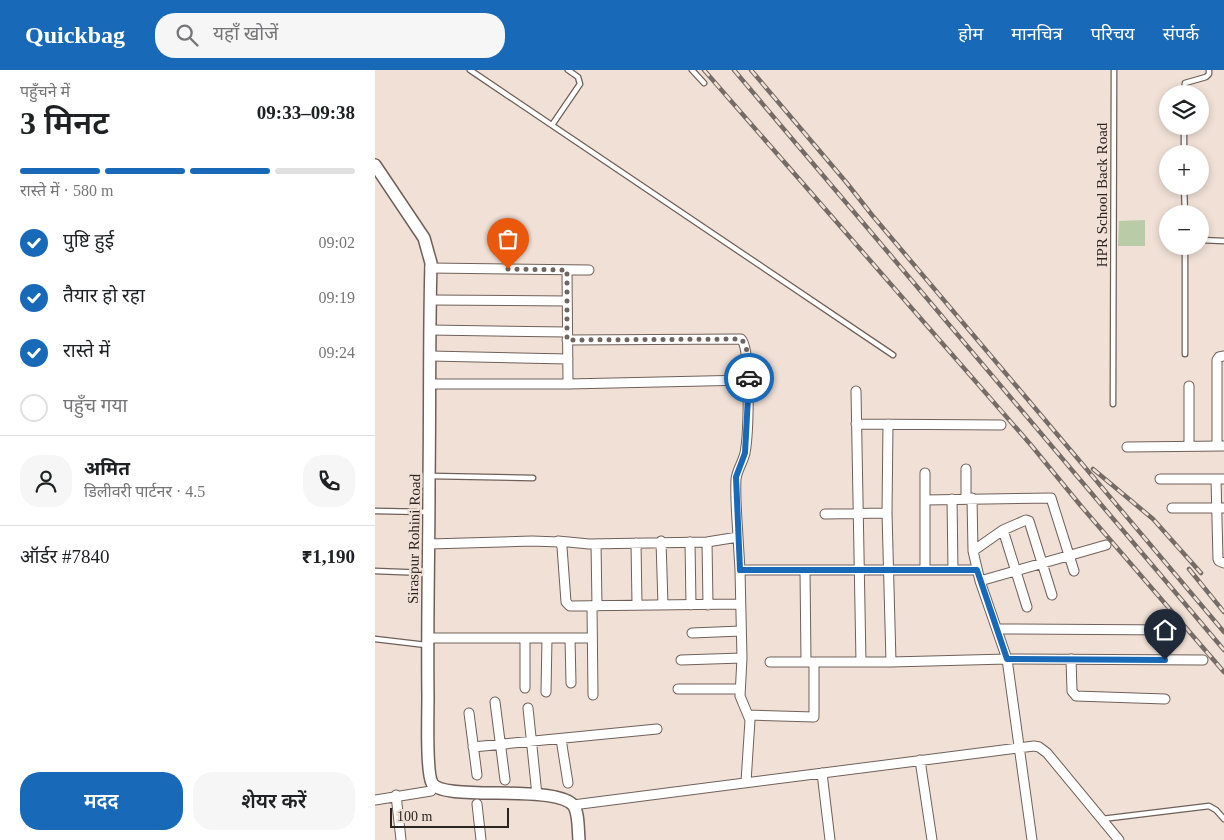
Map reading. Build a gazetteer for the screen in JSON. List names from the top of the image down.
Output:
{
  "streets": {
    "street": ["Siraspur Rohini Road"],
    "lane": ["HPR School Back Road"]
  },
  "scale_bar": "100 m",
  "page": {
    "header": "Quickbag",
    "search": "यहाँ खोजें",
    "nav": [
      "होम",
      "मानचित्र",
      "परिचय",
      "संपर्क"
    ],
    "heading": ["3 मिनट", "पहुँचने में", "09:33–09:38"],
    "panel": [
      "अमित",
      "डिलीवरी पार्टनर · 4.5",
      "ऑर्डर #7840",
      "₹1,190"
    ],
    "map_buttons": ["+", "−"],
    "bar": "रास्ते में · 580 m",
    "list": [
      ["पुष्टि हुई", "09:02"],
      ["तैयार हो रहा", "09:19"],
      ["रास्ते में", "09:24"],
      "पहुँच गया"
    ],
    "buttons": ["मदद", "शेयर करें"],
    "scale": "100 m"
  }
}
